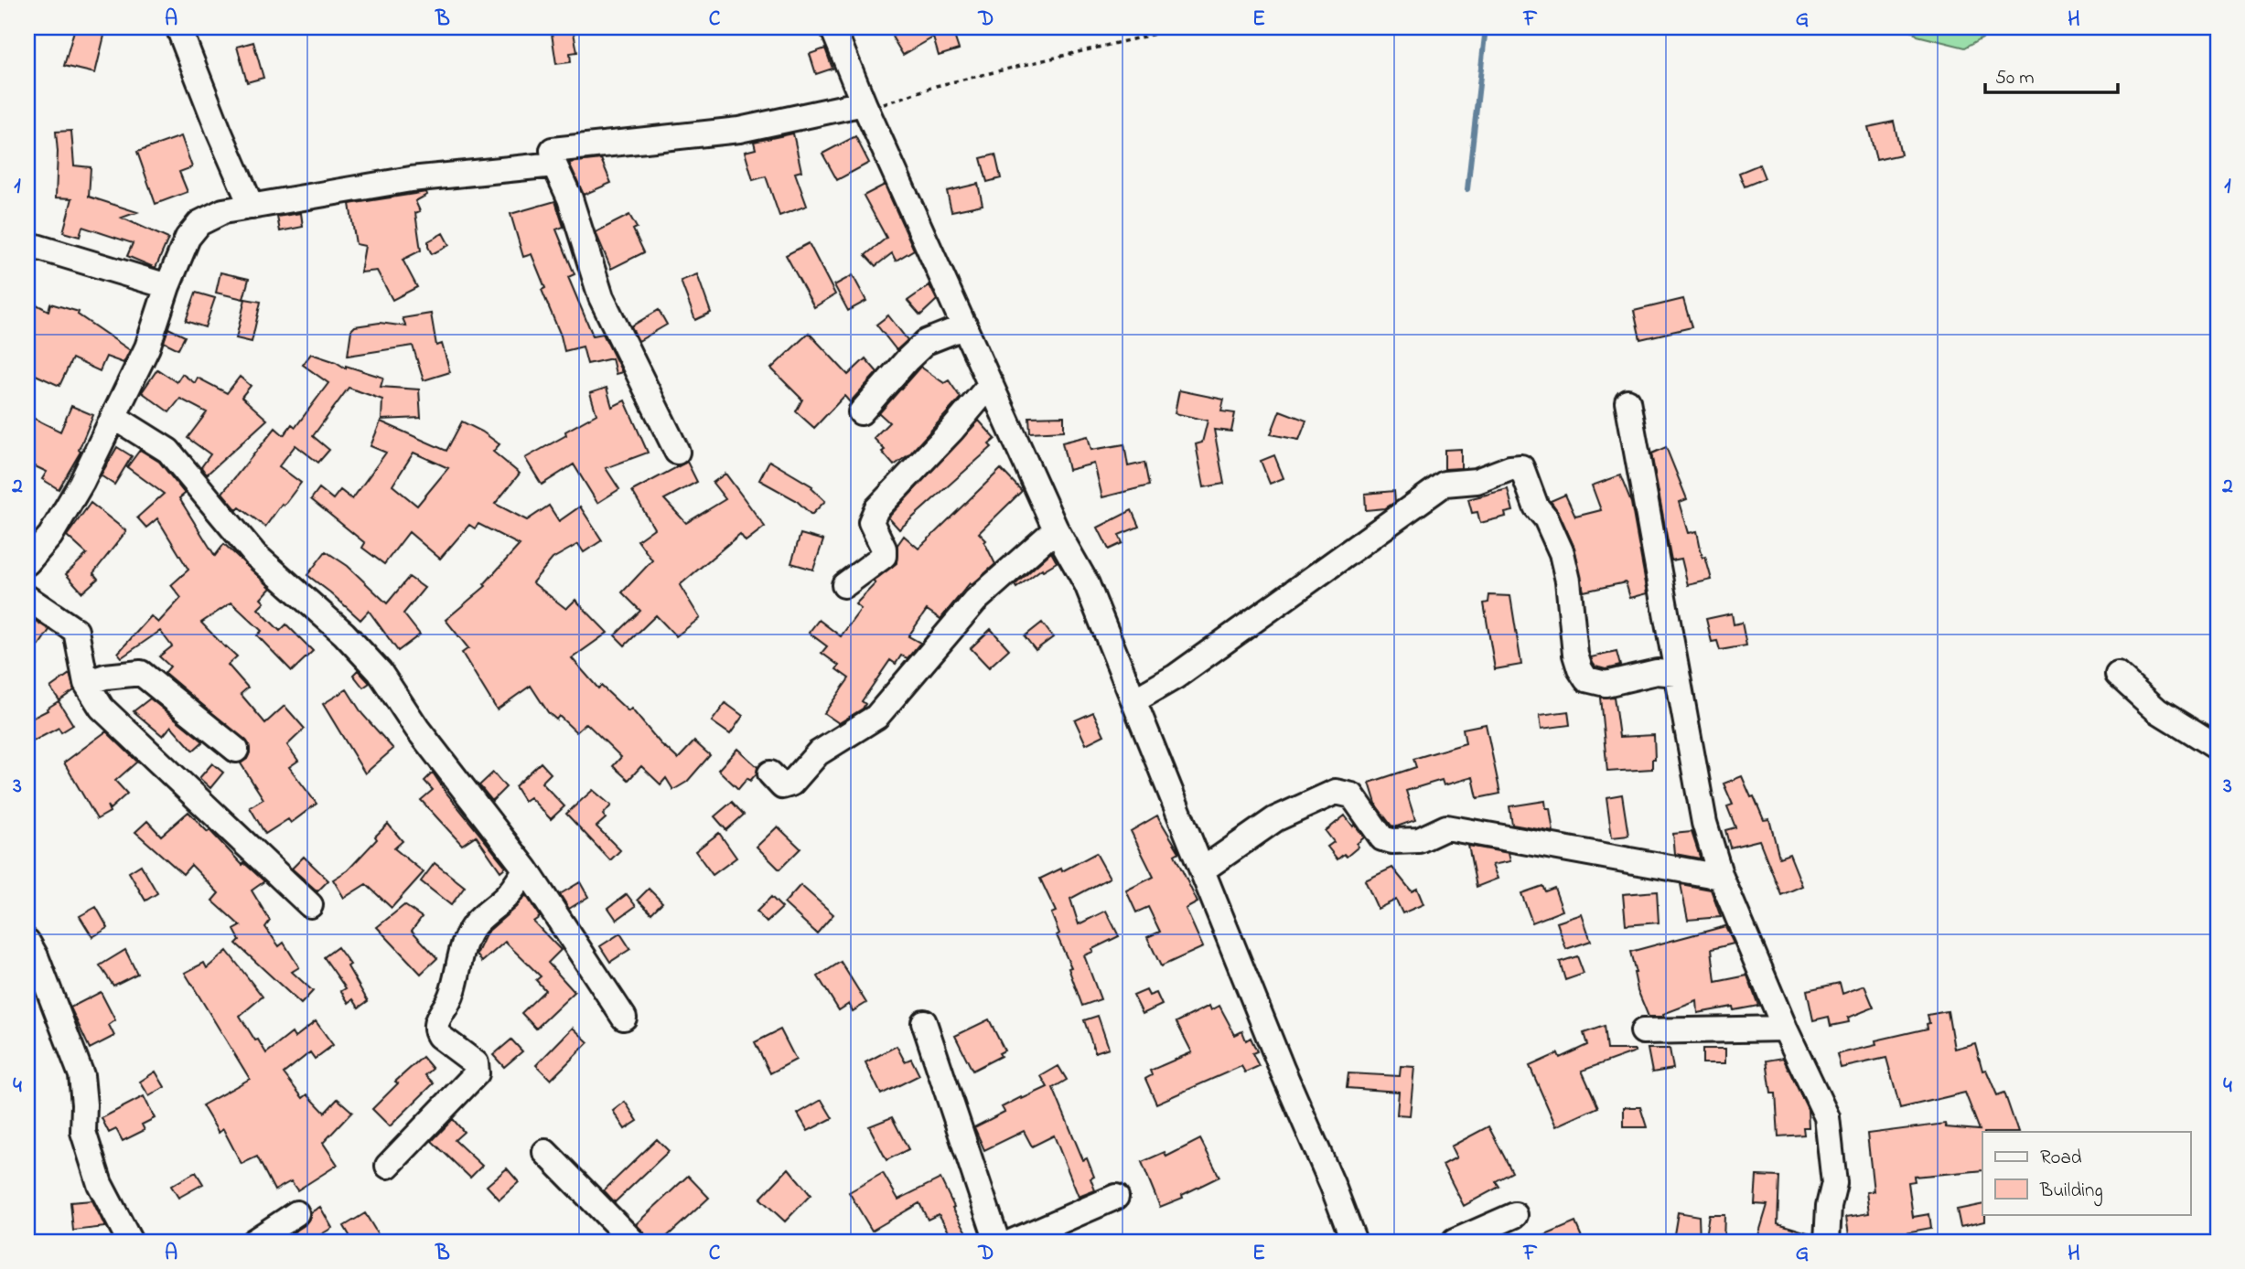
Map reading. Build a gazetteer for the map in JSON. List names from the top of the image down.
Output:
{
  "legend": ["Road", "Building"],
  "scale_bar": "50 m",
  "grid": {
    "columns": [
      "A",
      "B",
      "C",
      "D",
      "E",
      "F",
      "G",
      "H"
    ],
    "rows": [
      "1",
      "2",
      "3",
      "4"
    ]
  }
}
